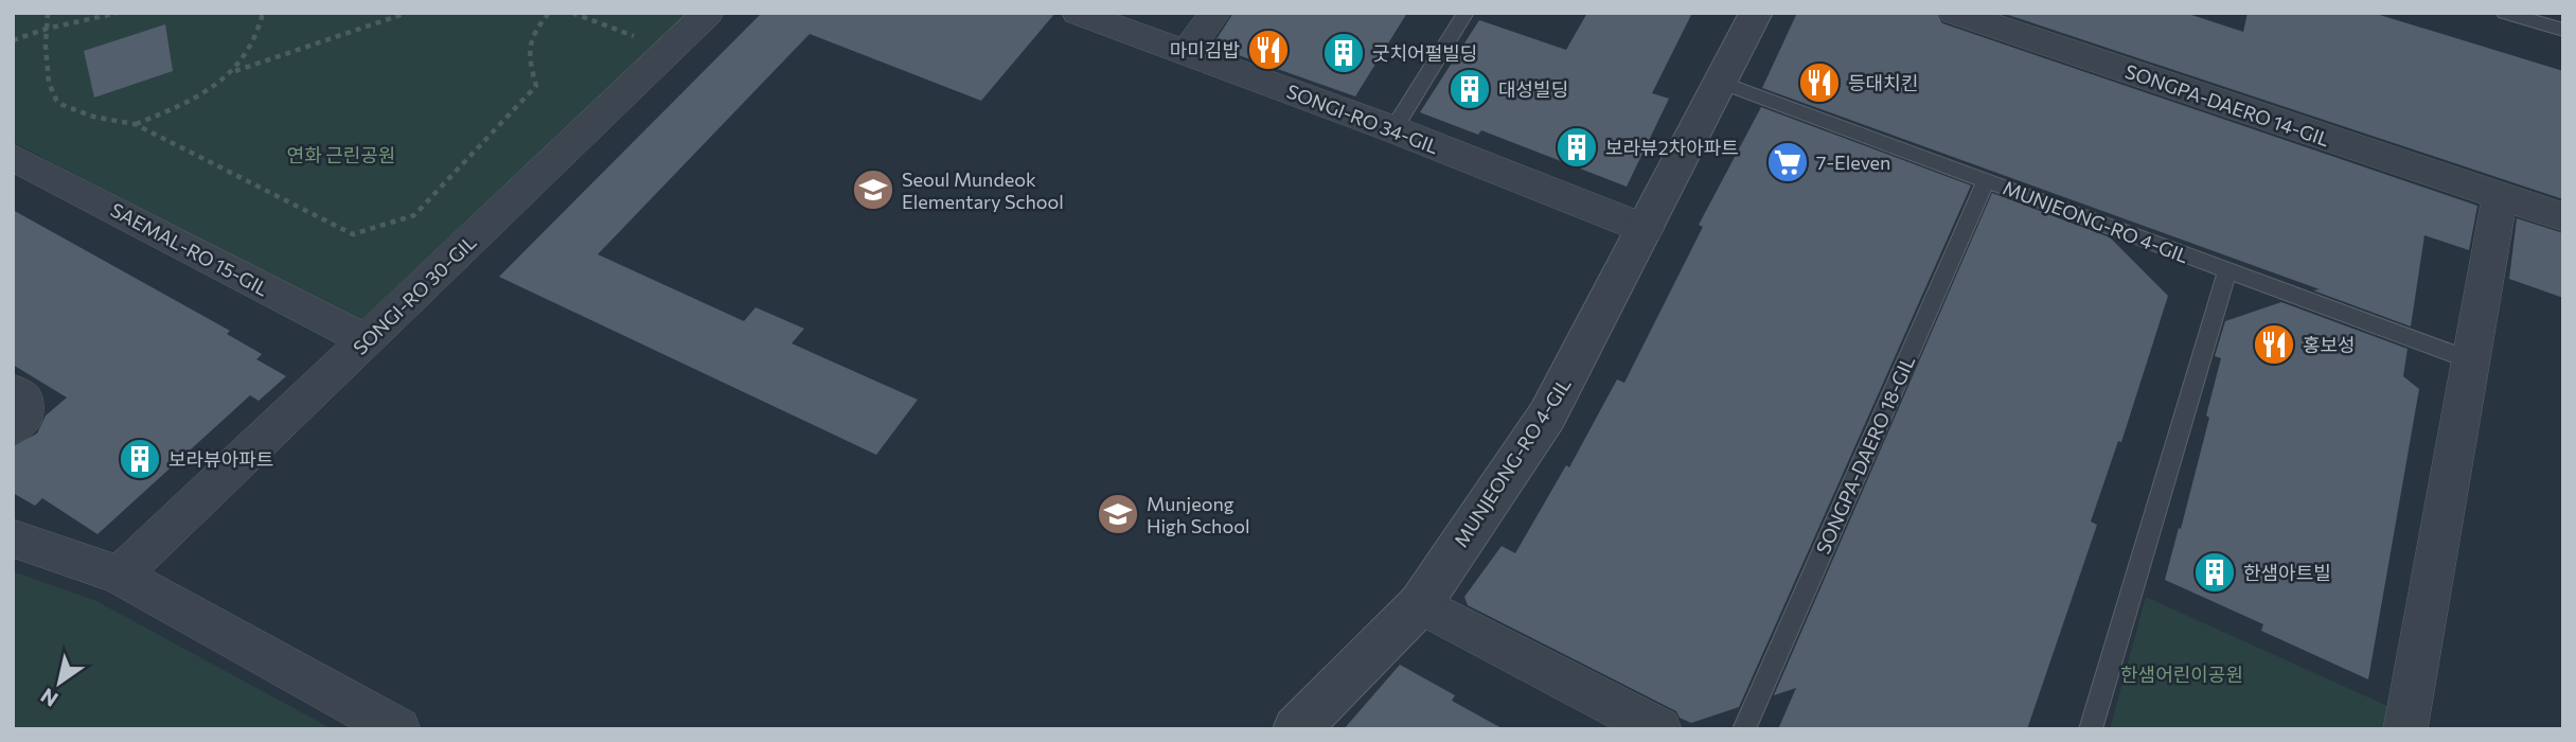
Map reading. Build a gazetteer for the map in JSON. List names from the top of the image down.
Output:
{
  "streets": {
    "street": [
      "SONGPA-DAERO 14-GIL",
      "SONGI-RO 34-GIL",
      "MUNJEONG-RO 4-GIL",
      "SAEMAL-RO 15-GIL",
      "SONGI-RO 30-GIL"
    ],
    "lane": ["SONGPA-DAERO 18-GIL"]
  },
  "crossings": [
    ["SONGI-RO 34-GIL", "MUNJEONG-RO 4-GIL"],
    ["MUNJEONG-RO 4-GIL", "SONGPA-DAERO 18-GIL"],
    ["SAEMAL-RO 15-GIL", "SONGI-RO 30-GIL"]
  ],
  "parks": ["연화 근린공원", "한샘어린이공원"],
  "places": {
    "restaurant": ["마미김밥", "등대치킨", "홍보성"],
    "building": [
      "굿치어펄빌딩",
      "대성빌딩",
      "보라뷰2차아파트",
      "보라뷰아파트",
      "한샘아트빌"
    ],
    "supermarket": ["7-Eleven"],
    "school or university": ["Seoul Mundeok Elementary School", "Munjeong High School"]
  },
  "north": "bottom left"
}
